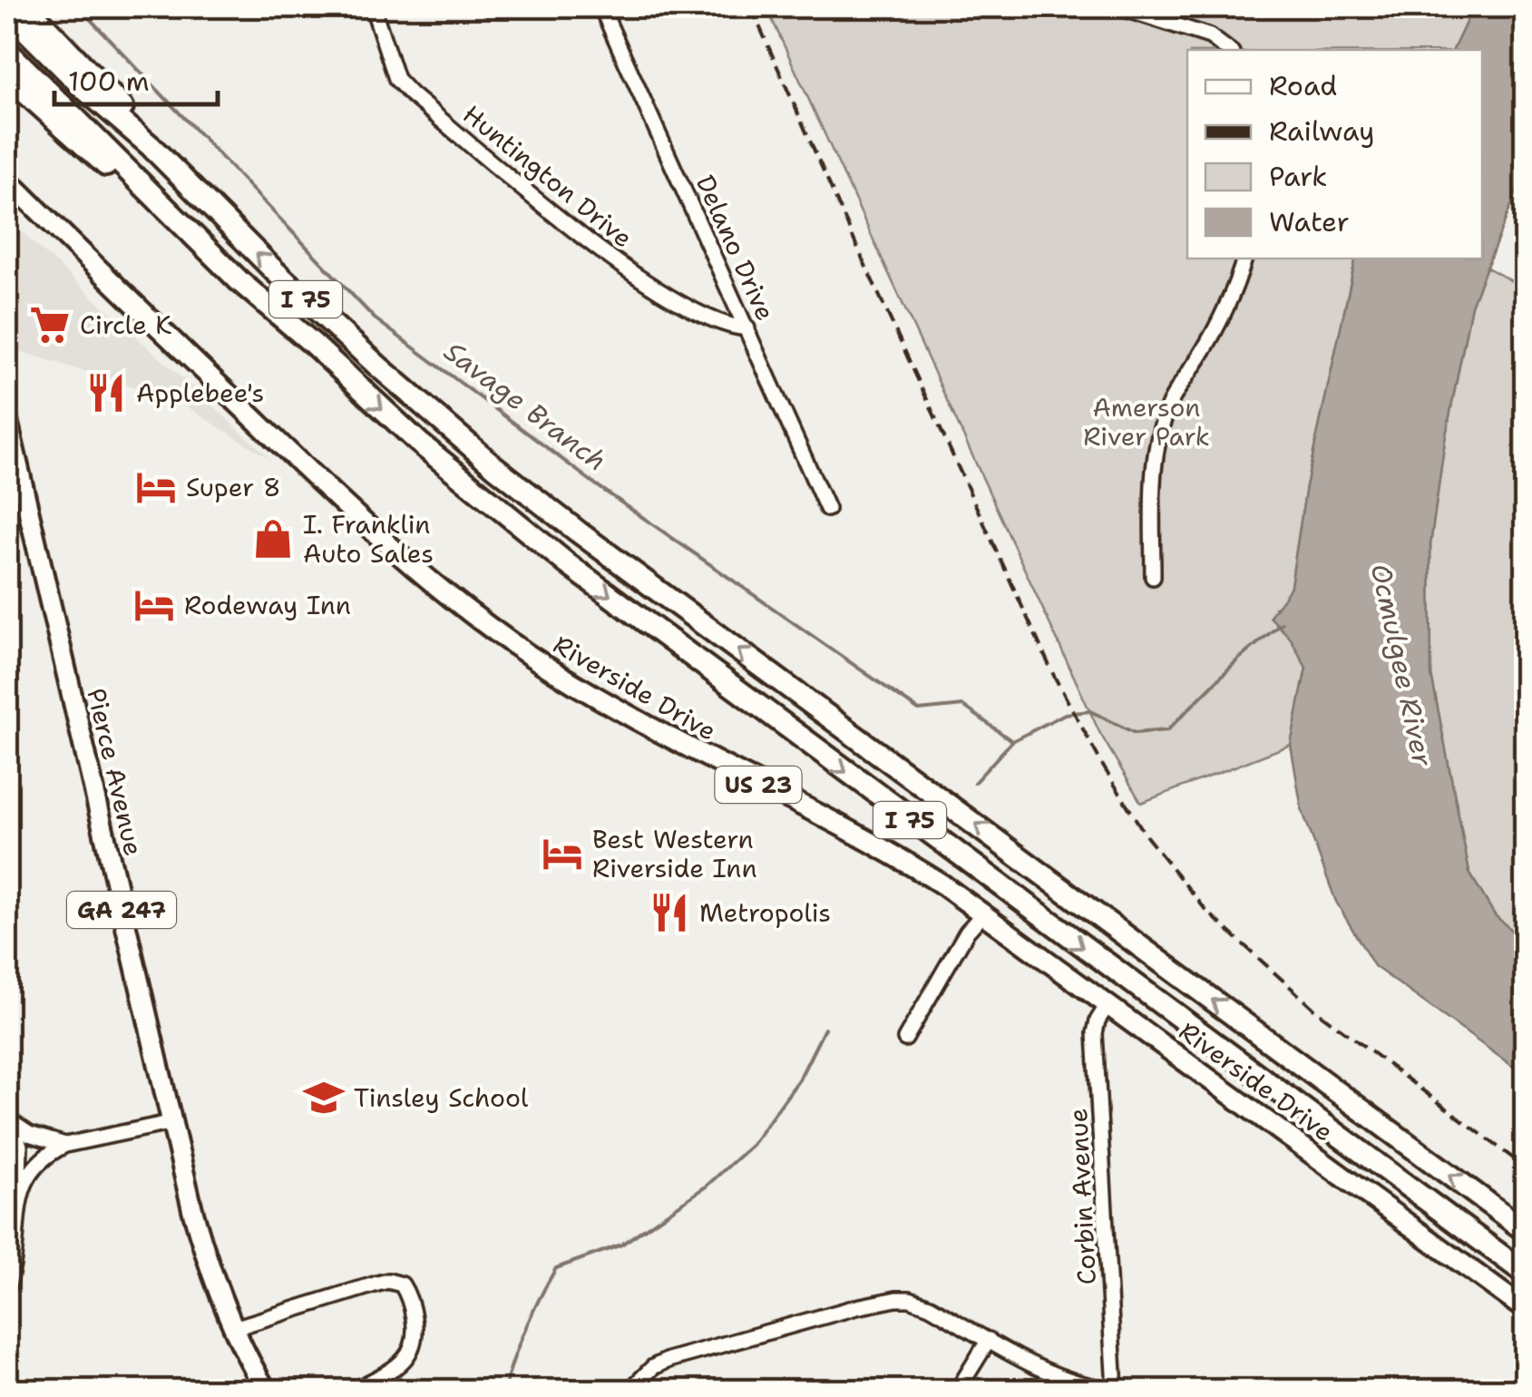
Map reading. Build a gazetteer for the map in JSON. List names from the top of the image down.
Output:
{
  "streets": {
    "highway": ["I 75"],
    "main road": [
      "Riverside Drive",
      "Pierce Avenue",
      "US 23",
      "GA 247"
    ],
    "street": ["Huntington Drive", "Delano Drive", "Corbin Avenue"]
  },
  "crossings": [
    ["Huntington Drive", "Delano Drive"],
    ["Riverside Drive", "Corbin Avenue"]
  ],
  "water": ["Savage Branch", "Ocmulgee River"],
  "parks": ["Amerson River Park"],
  "places": {
    "supermarket": ["Circle K"],
    "restaurant": ["Applebee's", "Metropolis"],
    "hotel": ["Super 8", "Rodeway Inn", "Best Western Riverside Inn"],
    "shop": ["I. Franklin Auto Sales"],
    "school or university": ["Tinsley School"]
  },
  "legend": [
    "Road",
    "Railway",
    "Park",
    "Water"
  ],
  "scale_bar": "100 m"
}
